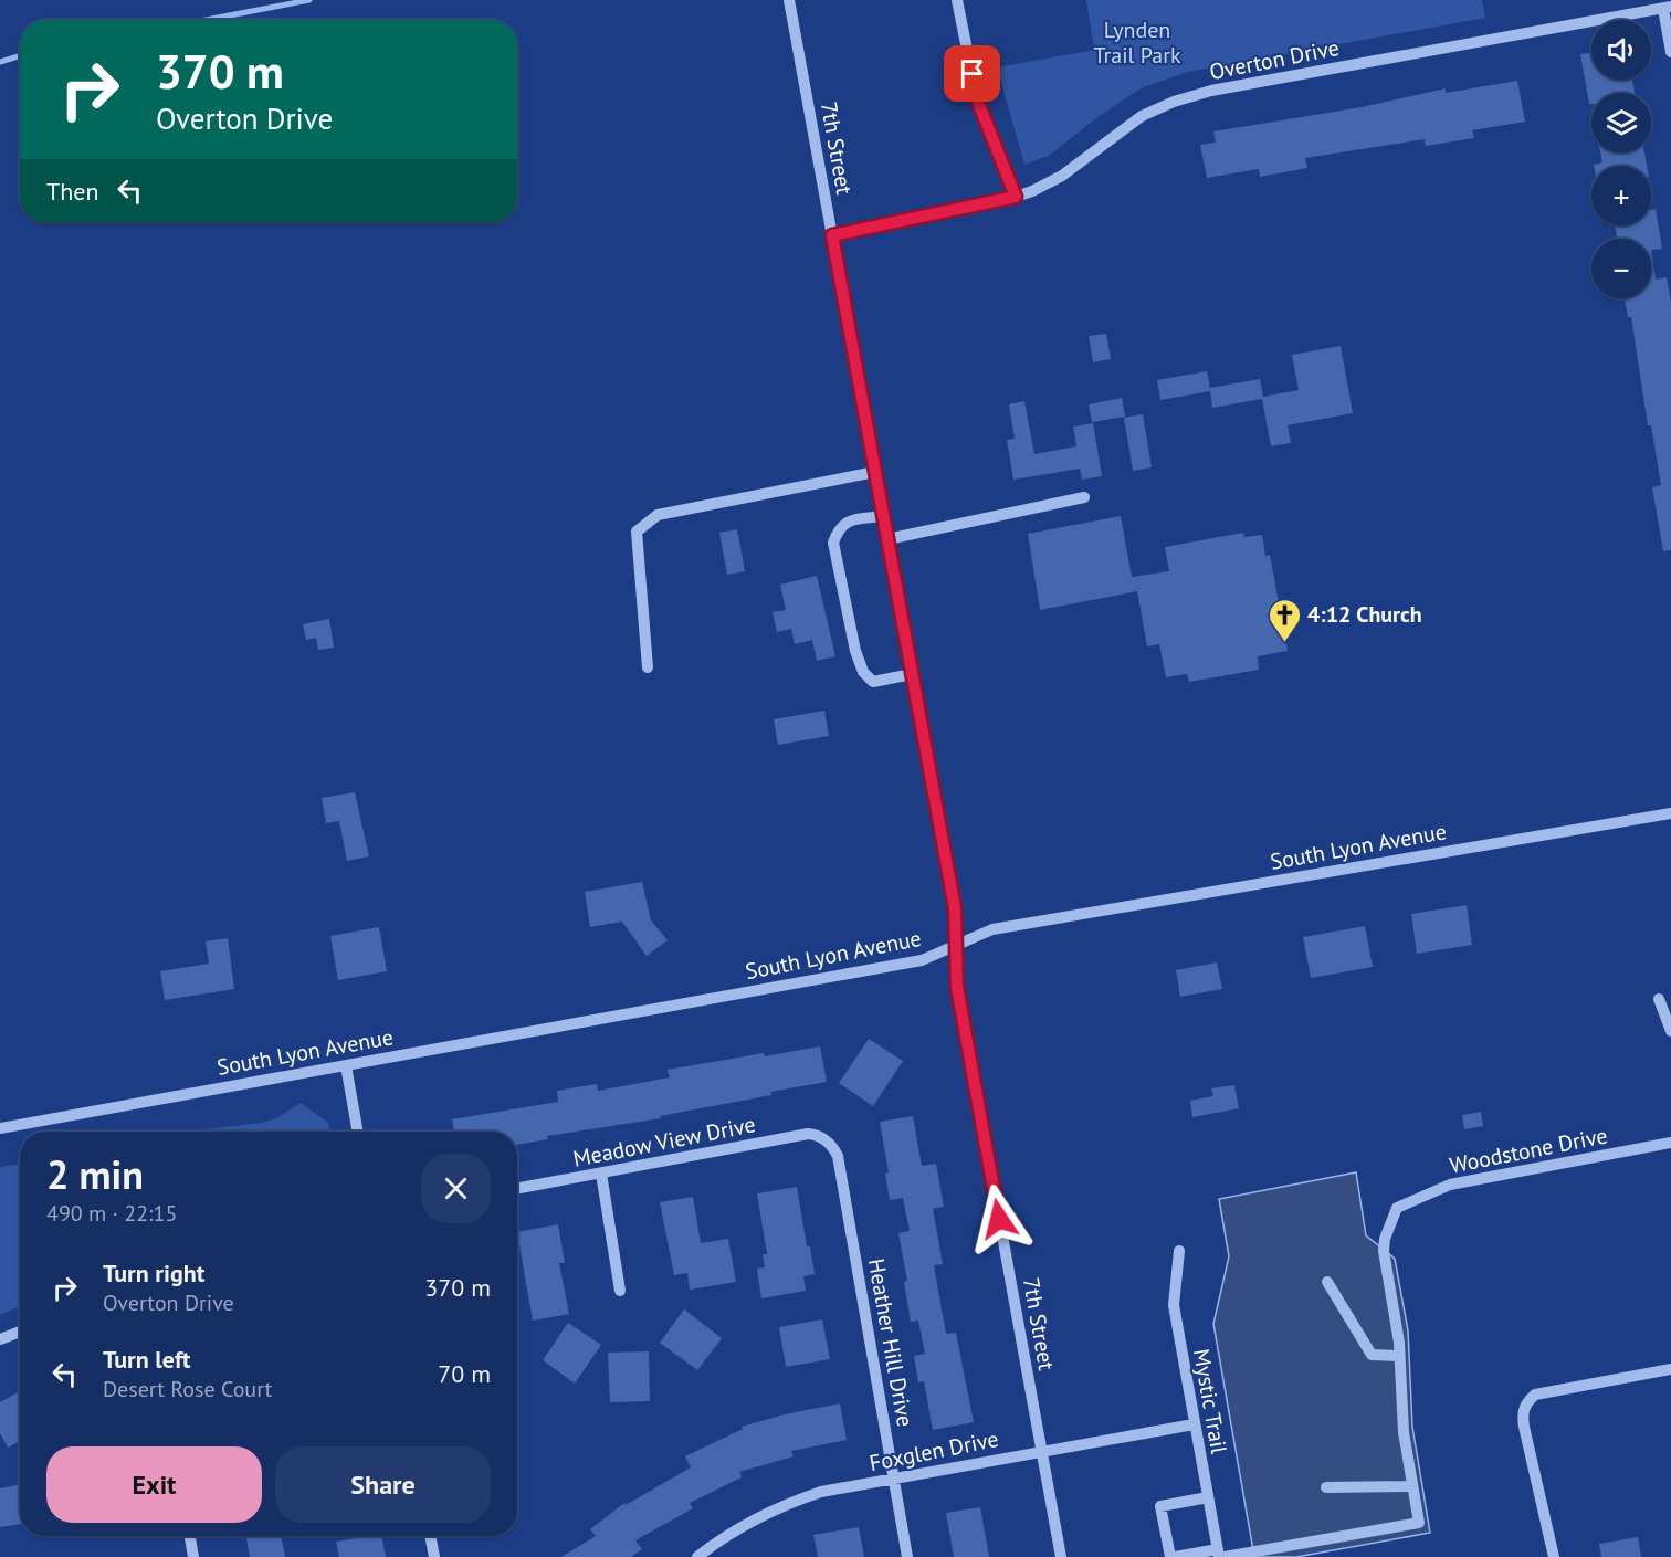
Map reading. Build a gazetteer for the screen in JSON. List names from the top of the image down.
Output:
{
  "streets": {
    "street": [
      "Overton Drive",
      "7th Street",
      "South Lyon Avenue",
      "Meadow View Drive",
      "Woodstone Drive",
      "Heather Hill Drive",
      "Mystic Trail",
      "Foxglen Drive"
    ]
  },
  "crossings": [
    ["Overton Drive", "7th Street"],
    ["7th Street", "South Lyon Avenue"],
    ["7th Street", "Foxglen Drive"],
    ["Meadow View Drive", "Heather Hill Drive"],
    ["Heather Hill Drive", "Foxglen Drive"],
    ["Mystic Trail", "Foxglen Drive"]
  ],
  "parks": ["Lynden Trail Park"],
  "places": {
    "church": ["4:12 Church"]
  },
  "page": {
    "map_buttons": ["+", "−"],
    "turn": ["370 m", "Overton Drive"],
    "then": "Then",
    "heading": ["2 min", "490 m · 22:15"],
    "list": [
      {
        "name": "Turn right",
        "note": "Overton Drive",
        "value": "370 m"
      },
      {
        "name": "Turn left",
        "note": "Desert Rose Court",
        "value": "70 m"
      }
    ],
    "buttons": ["Exit", "Share"]
  }
}
